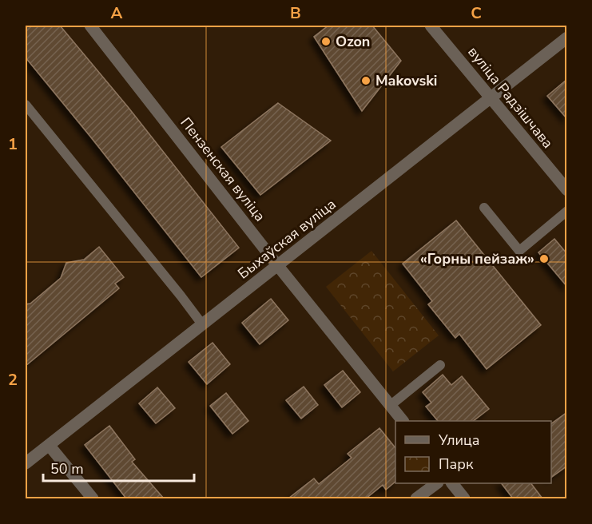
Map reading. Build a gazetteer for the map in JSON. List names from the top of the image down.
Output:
{
  "streets": {
    "street": ["вуліца Радзішчава", "Пензенская вуліца", "Быхаўская вуліца"]
  },
  "crossings": [
    ["вуліца Радзішчава", "Быхаўская вуліца"],
    ["Пензенская вуліца", "Быхаўская вуліца"]
  ],
  "places": ["Ozon", "Makovski", "«Горны пейзаж»"],
  "legend": ["Улица", "Парк"],
  "scale_bar": "50 m",
  "grid": {
    "columns": ["A", "B", "C"],
    "rows": ["1", "2"]
  }
}
